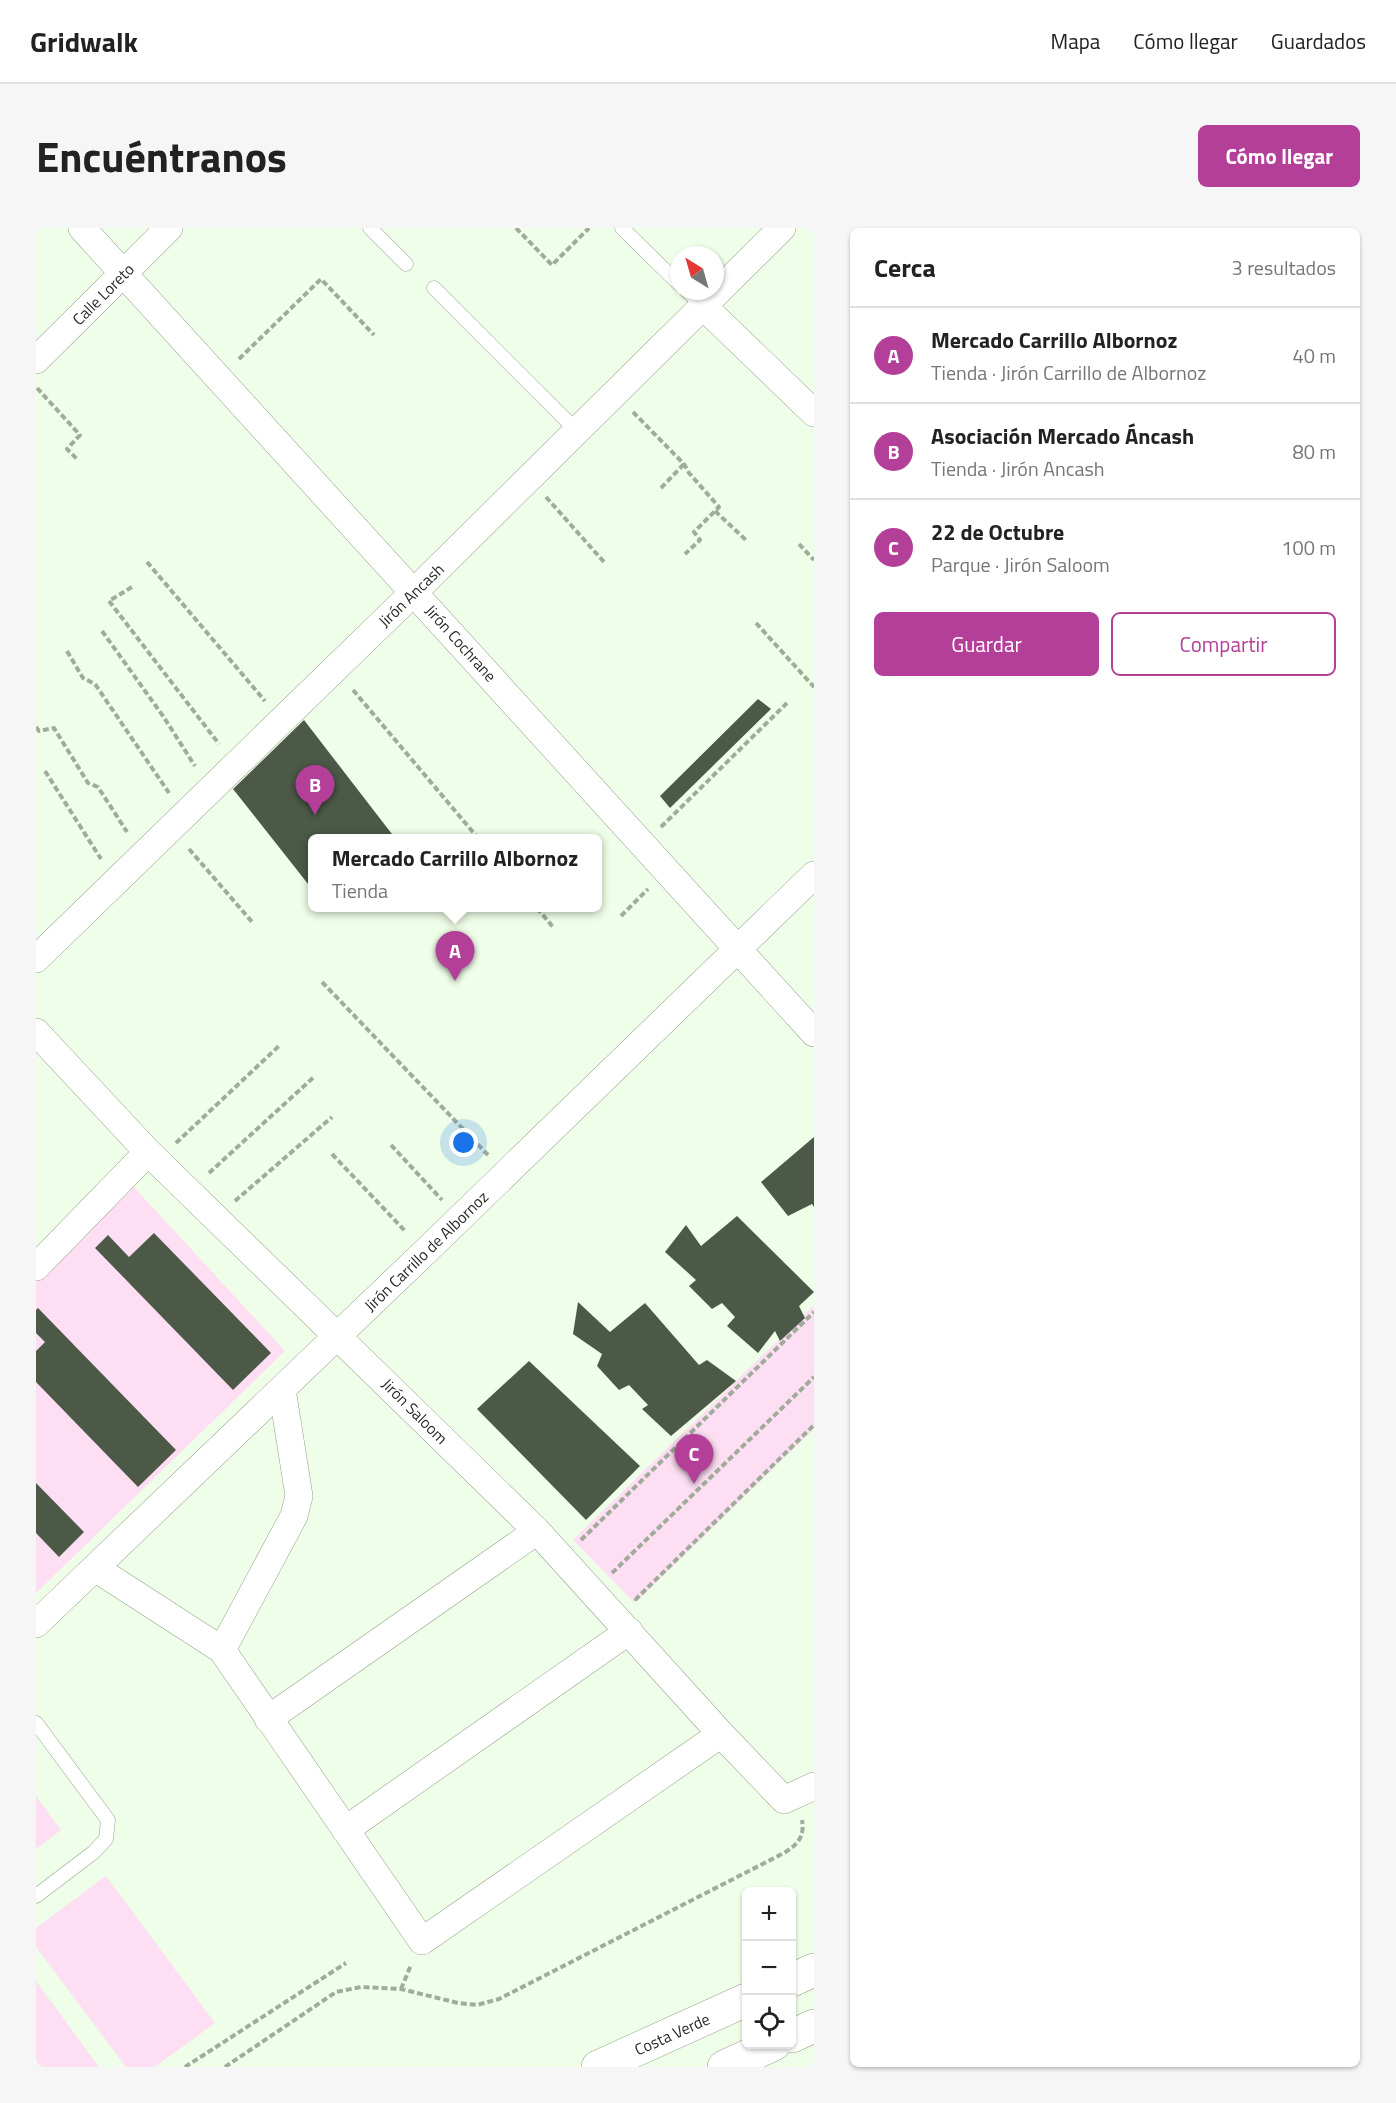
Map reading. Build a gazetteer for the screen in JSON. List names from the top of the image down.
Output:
{
  "streets": {
    "highway": ["Costa Verde"],
    "street": [
      "Calle Loreto",
      "Jirón Ancash",
      "Jirón Cochrane",
      "Jirón Carrillo de Albornoz",
      "Jirón Saloom"
    ]
  },
  "crossings": [
    ["Calle Loreto", "Jirón Cochrane"],
    ["Jirón Ancash", "Jirón Cochrane"],
    ["Jirón Cochrane", "Jirón Carrillo de Albornoz"],
    ["Jirón Carrillo de Albornoz", "Jirón Saloom"]
  ],
  "north": "top left",
  "page": {
    "header": "Gridwalk",
    "nav": ["Mapa", "Cómo llegar", "Guardados"],
    "title": "Encuéntranos",
    "buttons": [
      "Cómo llegar",
      ["Guardar", "Compartir"]
    ],
    "heading": ["Cerca", "3 resultados"],
    "list": [
      {
        "mark": "A",
        "name": "Mercado Carrillo Albornoz",
        "note": "Tienda · Jirón Carrillo de Albornoz",
        "value": "40 m"
      },
      {
        "mark": "B",
        "name": "Asociación Mercado Áncash",
        "note": "Tienda · Jirón Ancash",
        "value": "80 m"
      },
      {
        "mark": "C",
        "name": "22 de Octubre",
        "note": "Parque · Jirón Saloom",
        "value": "100 m"
      }
    ],
    "pins": ["B", "A", "C"],
    "popup": ["Mercado Carrillo Albornoz", "Tienda"],
    "map_buttons": ["+", "−"]
  }
}
